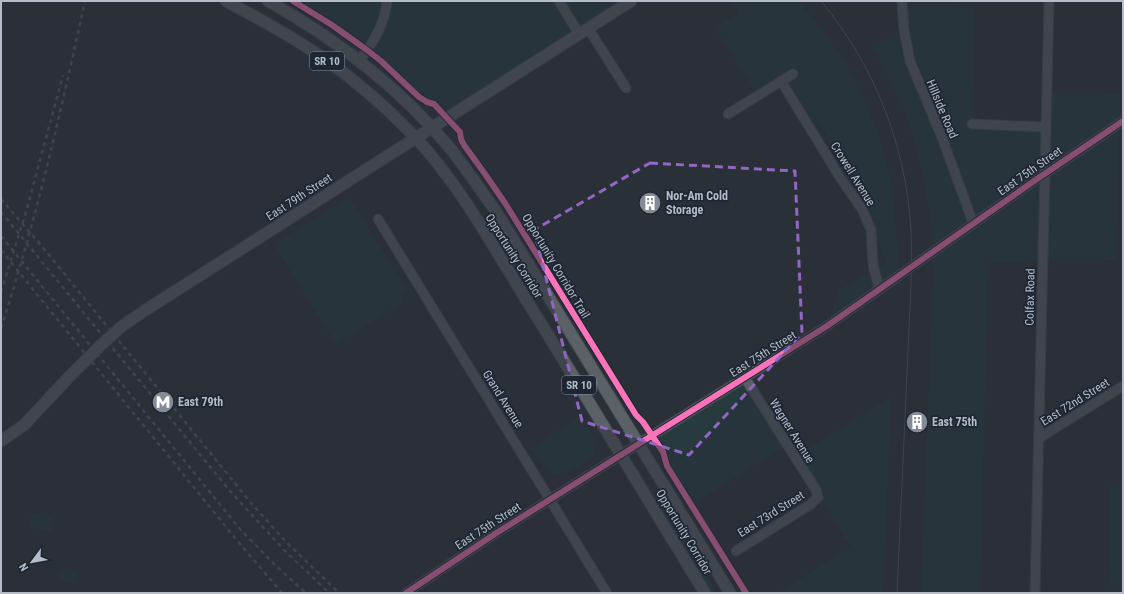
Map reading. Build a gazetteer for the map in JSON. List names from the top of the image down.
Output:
{
  "streets": {
    "main road": ["SR 10", "East 79th Street", "Opportunity Corridor"],
    "street": [
      "Hillside Road",
      "East 75th Street",
      "Crowell Avenue",
      "Colfax Road",
      "Grand Avenue",
      "East 72nd Street",
      "Wagner Avenue",
      "East 73rd Street"
    ],
    "cycle path": ["Opportunity Corridor Trail"]
  },
  "crossings": [
    ["Hillside Road", "East 75th Street"],
    ["East 75th Street", "Crowell Avenue"],
    ["East 75th Street", "Opportunity Corridor"],
    ["East 75th Street", "Colfax Road"],
    ["East 75th Street", "Grand Avenue"],
    ["East 75th Street", "Wagner Avenue"],
    ["East 79th Street", "Opportunity Corridor"],
    ["Colfax Road", "East 72nd Street"],
    ["Wagner Avenue", "East 73rd Street"]
  ],
  "places": {
    "building": ["Nor-Am Cold Storage", "East 75th"],
    "metro station": ["East 79th"]
  },
  "north": "bottom left"
}
